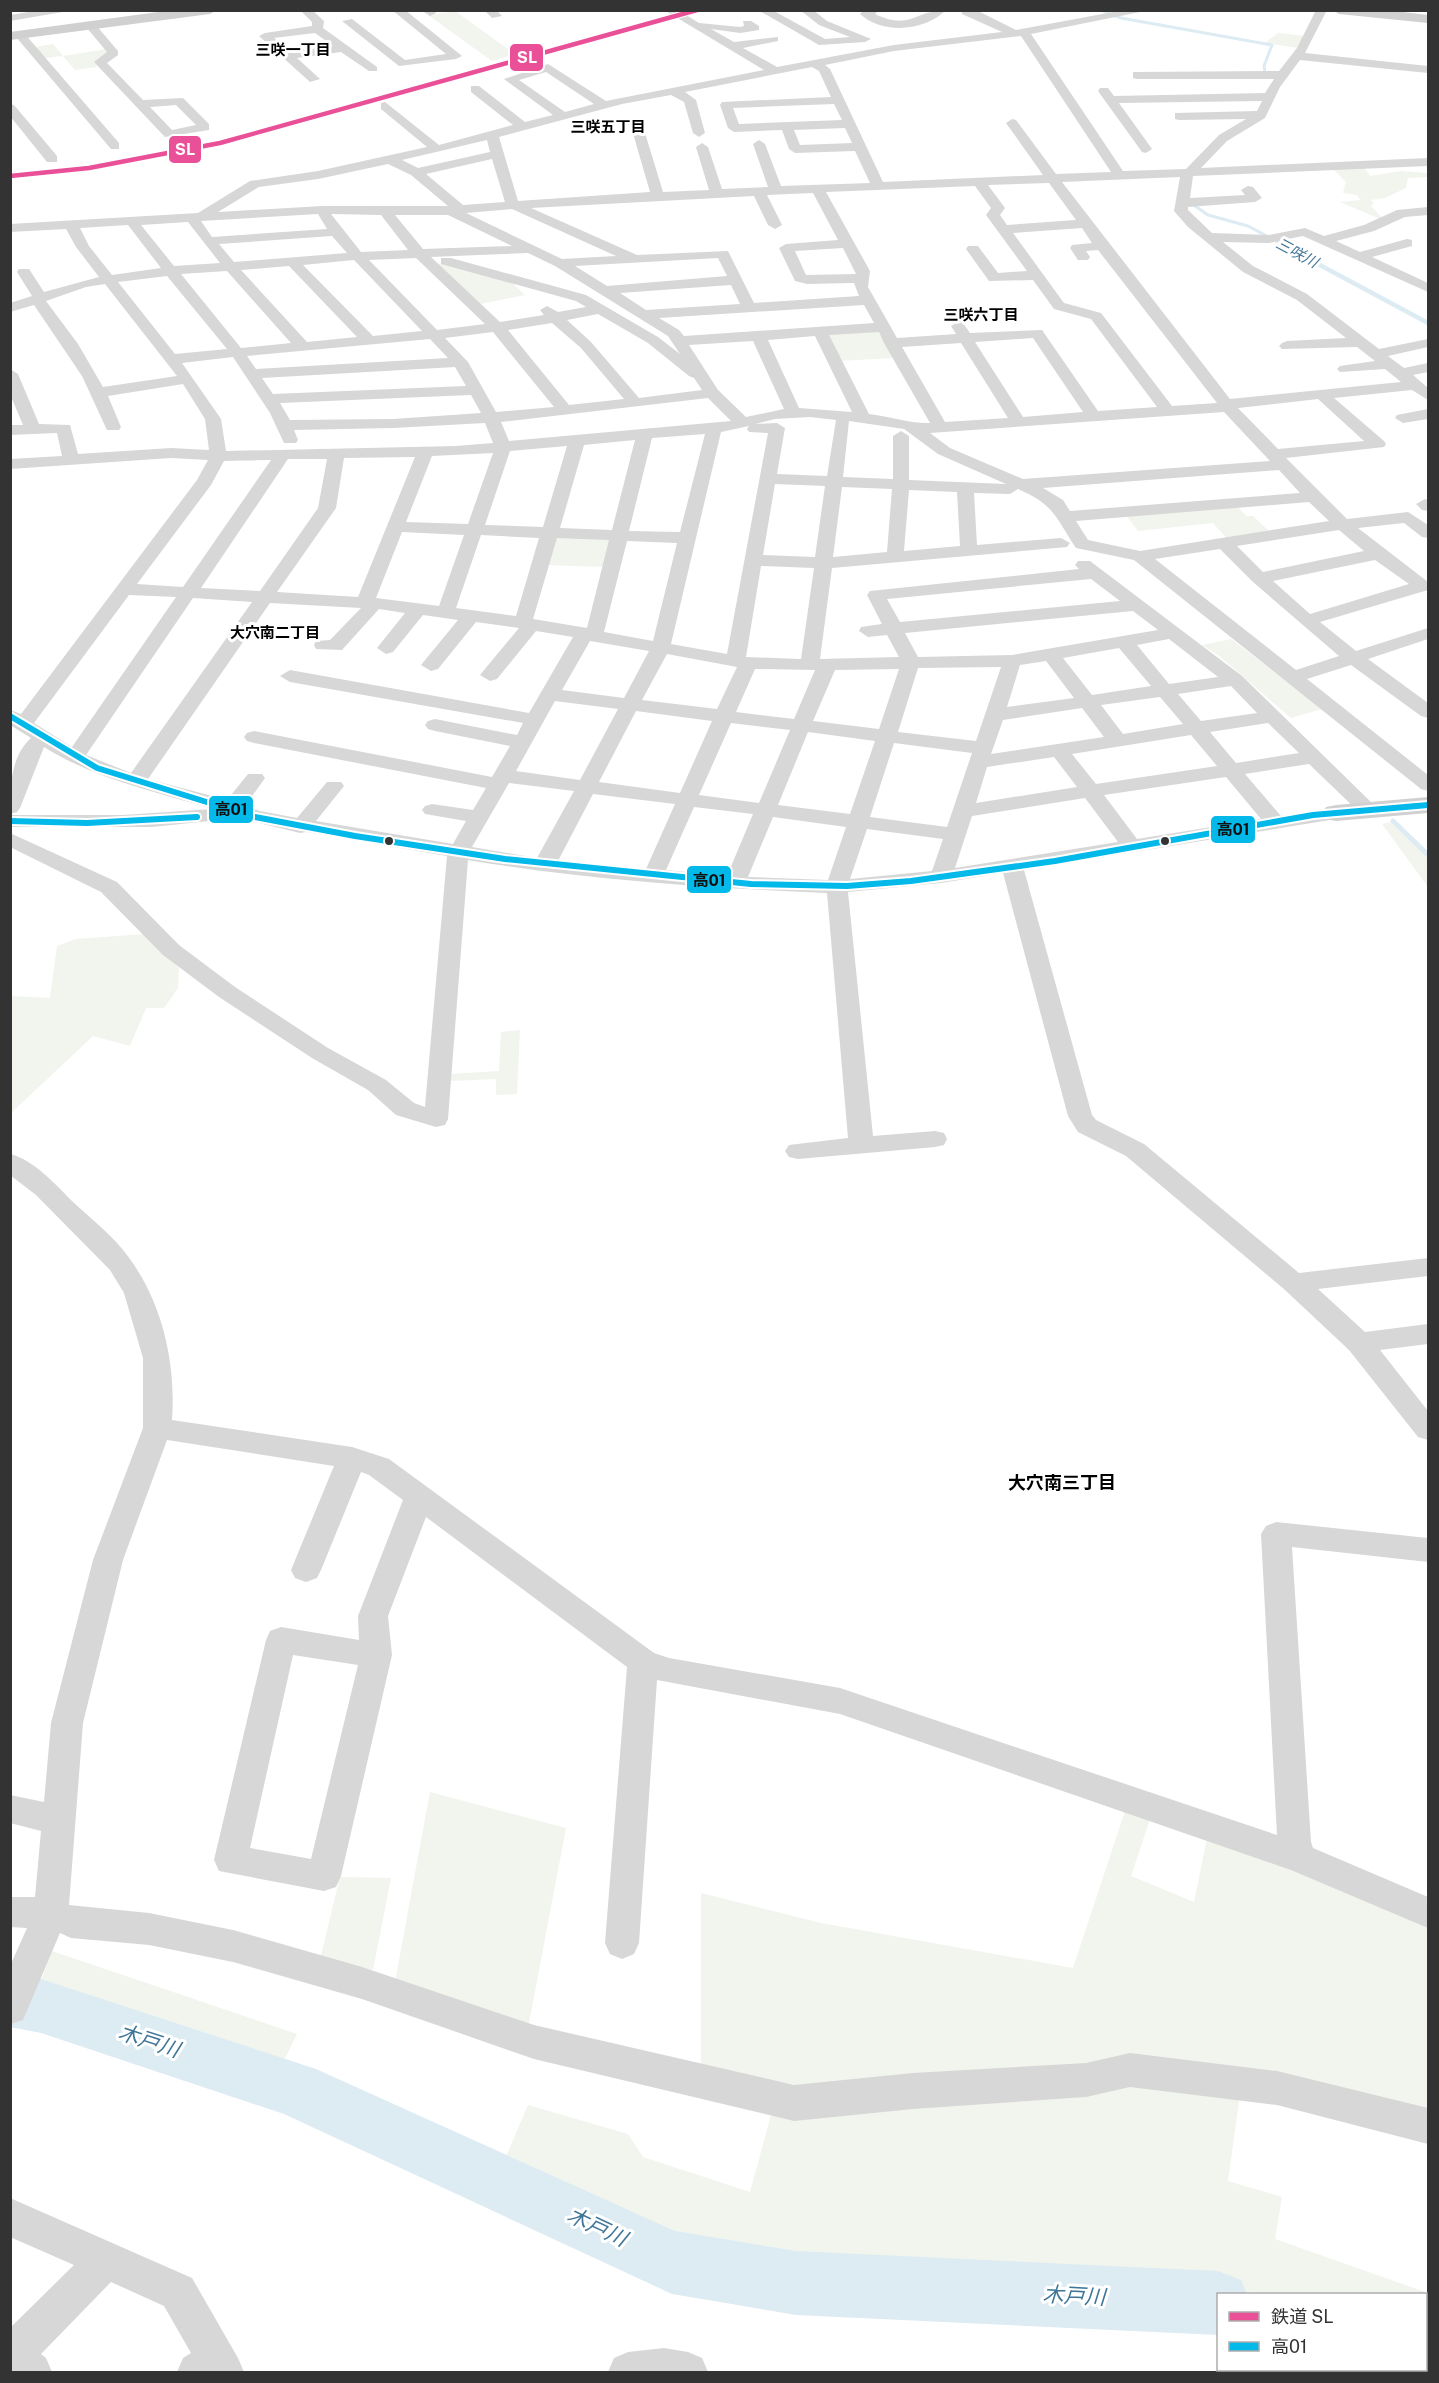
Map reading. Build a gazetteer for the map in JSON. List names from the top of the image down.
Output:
{
  "districts": [
    "三咲一丁目",
    "三咲五丁目",
    "三咲六丁目",
    "大穴南二丁目",
    "大穴南三丁目"
  ],
  "water": ["三咲川", "木戸川"],
  "lines": ["rail line SL", "transit line 高01"],
  "legend": ["鉄道 SL", "高01"]
}
